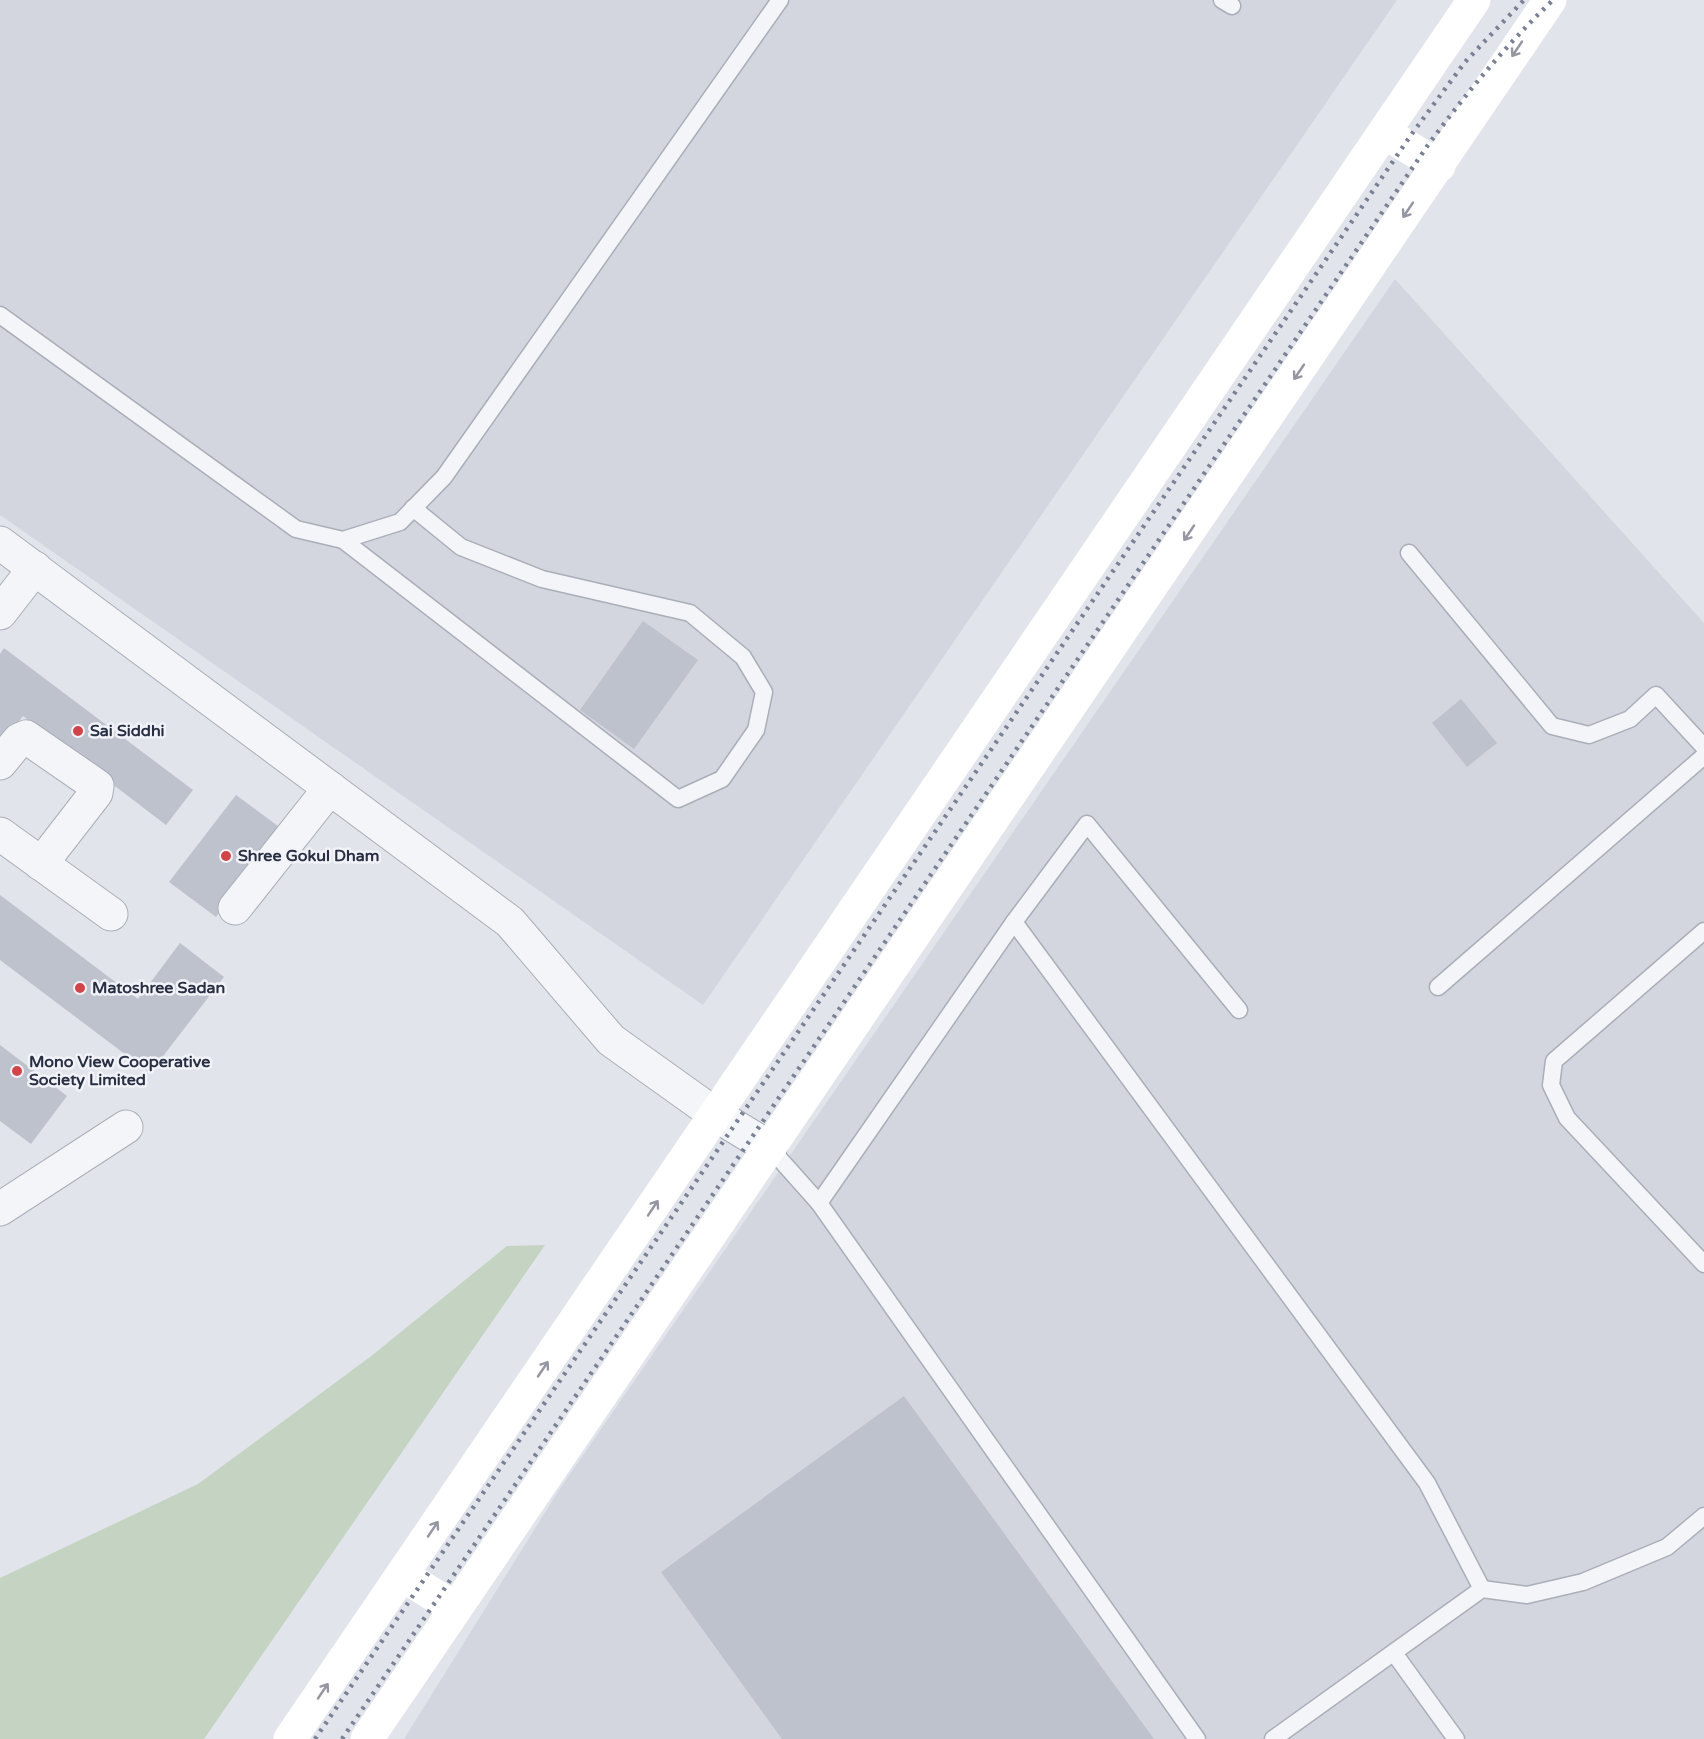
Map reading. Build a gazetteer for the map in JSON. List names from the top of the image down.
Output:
{
  "places": [
    "Sai Siddhi",
    "Shree Gokul Dham",
    "Matoshree Sadan",
    "Mono View Cooperative Society Limited"
  ]
}
